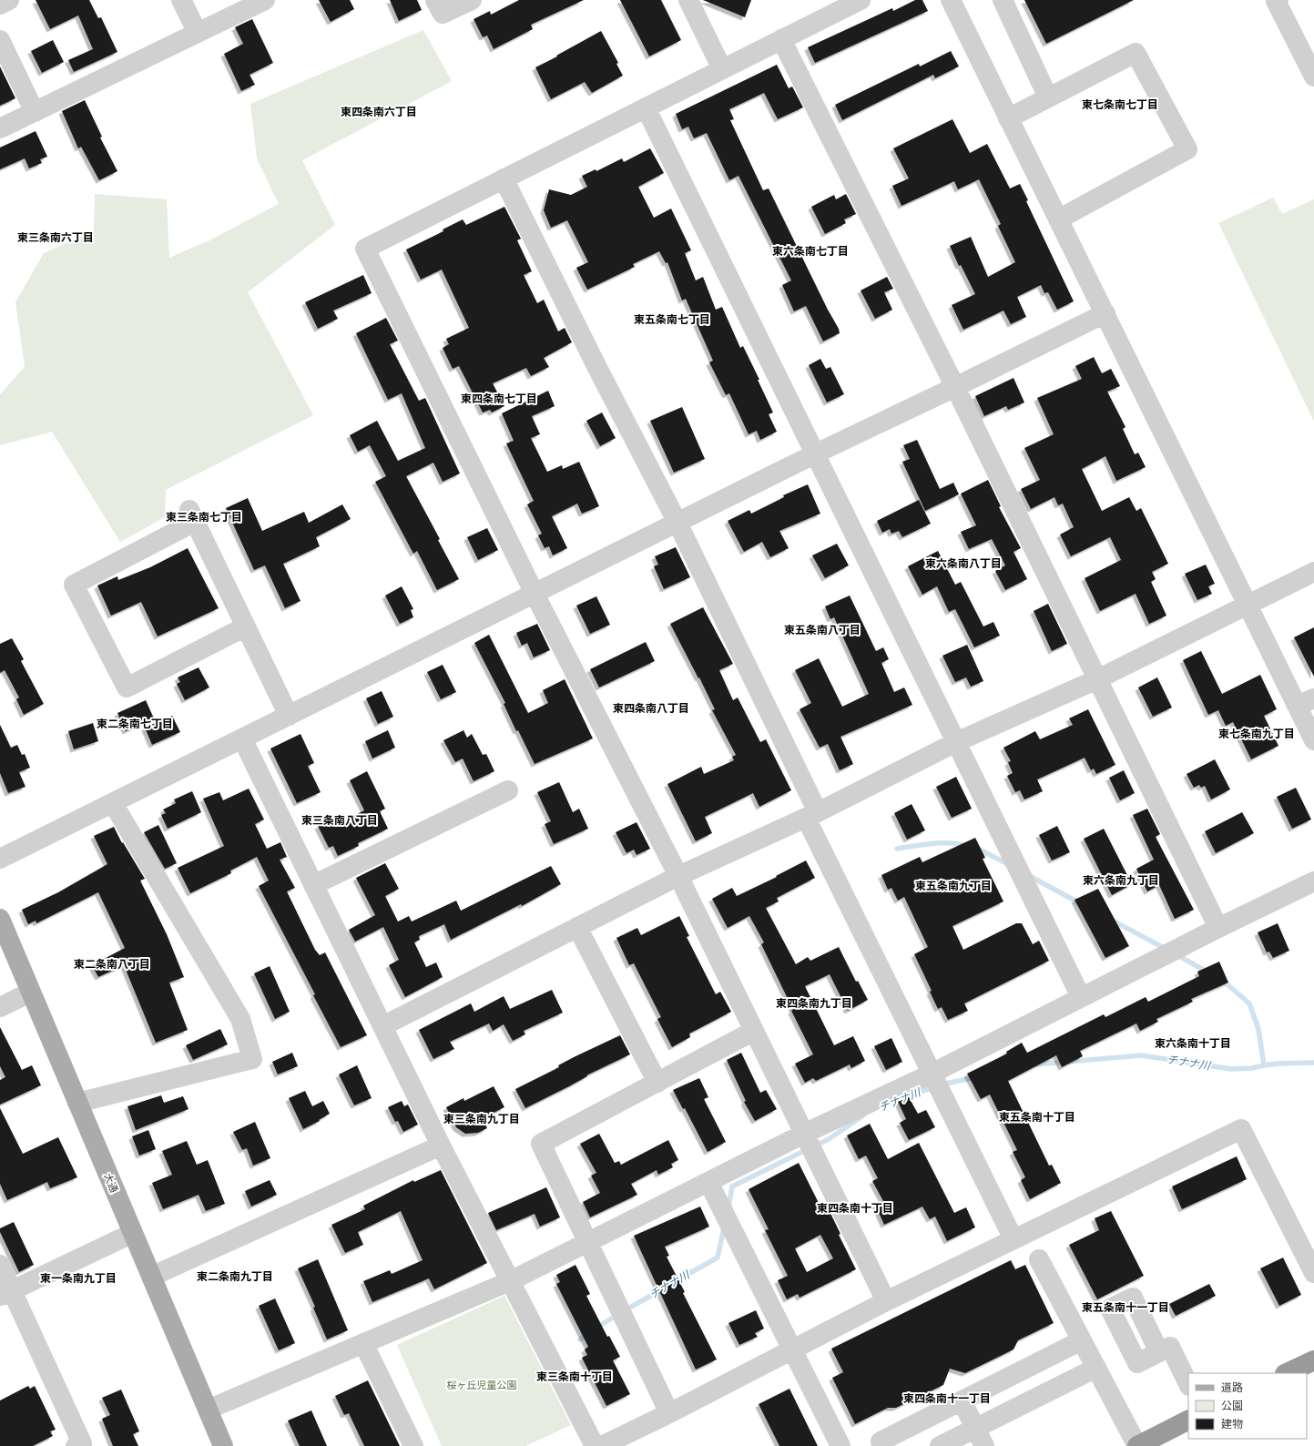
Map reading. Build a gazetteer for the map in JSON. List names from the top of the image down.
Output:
{
  "streets": {
    "main road": ["大通"]
  },
  "districts": [
    "東七条南七丁目",
    "東四条南六丁目",
    "東三条南六丁目",
    "東六条南七丁目",
    "東五条南七丁目",
    "東四条南七丁目",
    "東三条南七丁目",
    "東六条南八丁目",
    "東五条南八丁目",
    "東四条南八丁目",
    "東二条南七丁目",
    "東七条南九丁目",
    "東三条南八丁目",
    "東六条南九丁目",
    "東五条南九丁目",
    "東二条南八丁目",
    "東四条南九丁目",
    "東六条南十丁目",
    "東五条南十丁目",
    "東三条南九丁目",
    "東四条南十丁目",
    "東二条南九丁目",
    "東一条南九丁目",
    "東五条南十一丁目",
    "東三条南十丁目",
    "東四条南十一丁目"
  ],
  "water": ["チナナ川"],
  "parks": ["桜ヶ丘児童公園"],
  "legend": ["道路", "公園", "建物"]
}
